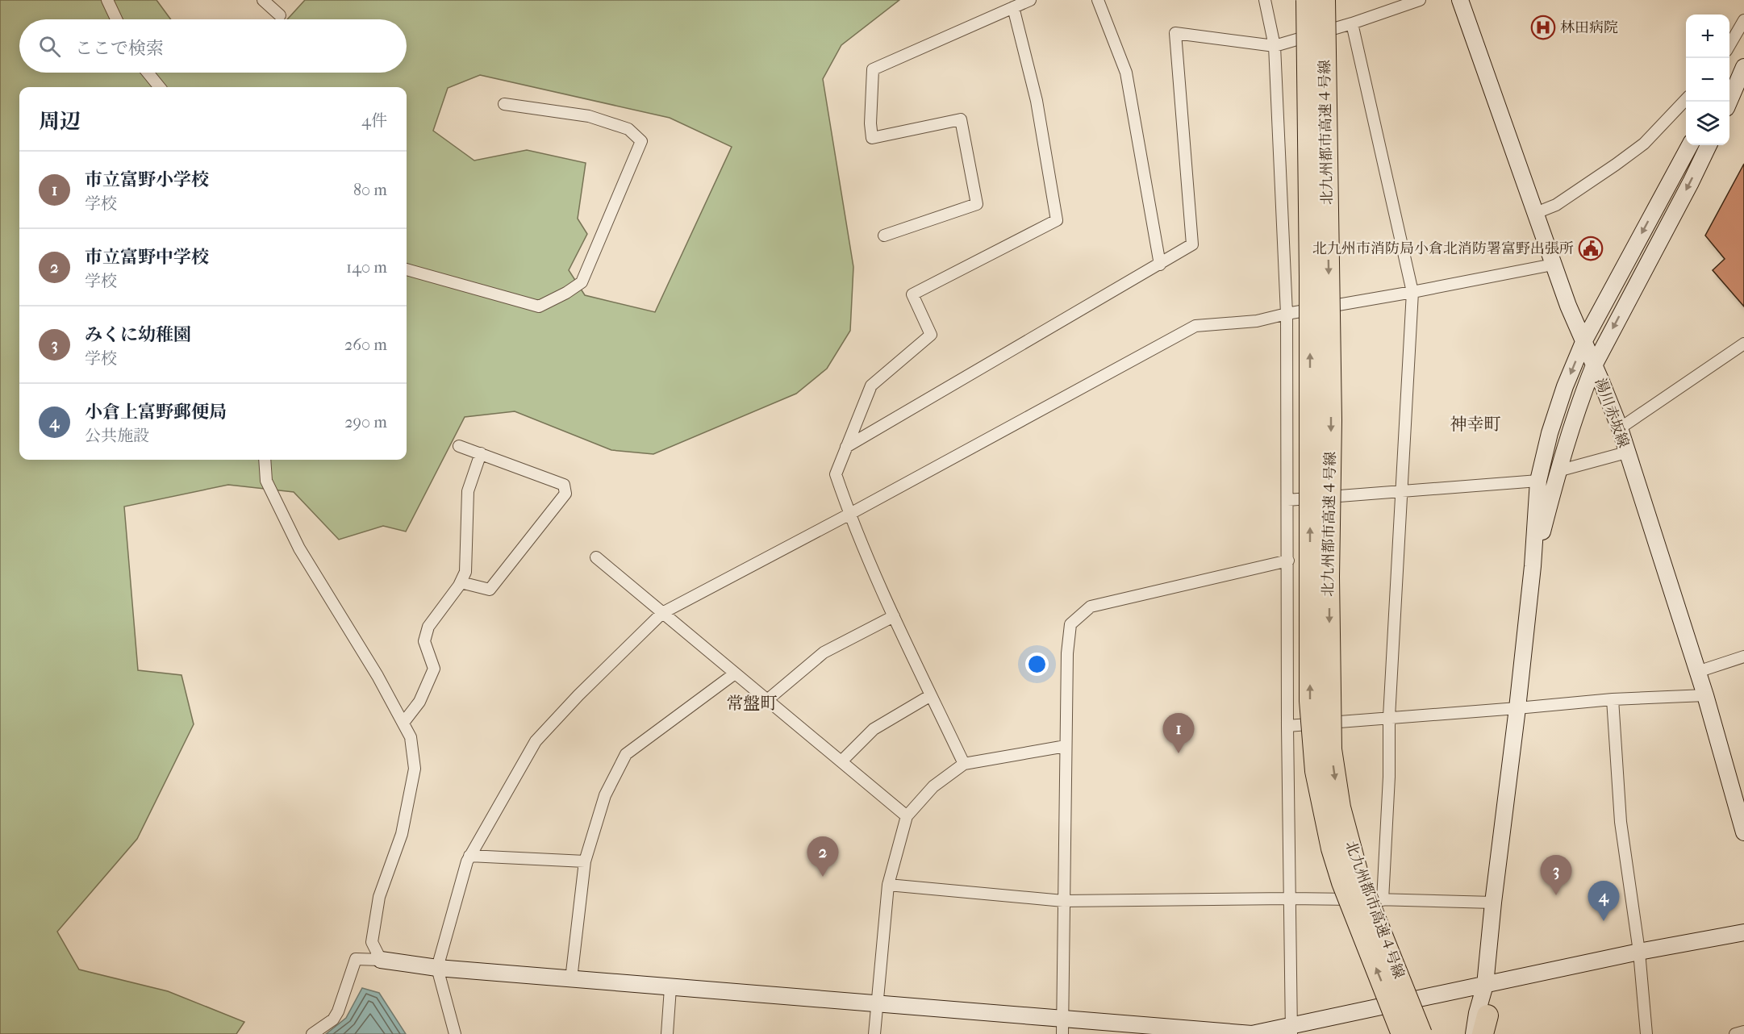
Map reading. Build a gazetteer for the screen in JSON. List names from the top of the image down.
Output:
{
  "streets": {
    "highway": ["北九州都市高速４号線"],
    "street": ["湯川赤坂線"]
  },
  "districts": ["神幸町", "常盤町"],
  "places": {
    "hospital": ["林田病院"],
    "public building": ["北九州市消防局小倉北消防署富野出張所"]
  },
  "page": {
    "map_buttons": ["+", "−"],
    "search": "ここで検索",
    "heading": ["周辺", "4件"],
    "list": [
      {
        "mark": "1",
        "name": "市立富野小学校",
        "note": "学校",
        "value": "80 m"
      },
      {
        "mark": "2",
        "name": "市立富野中学校",
        "note": "学校",
        "value": "140 m"
      },
      {
        "mark": "3",
        "name": "みくに幼稚園",
        "note": "学校",
        "value": "260 m"
      },
      {
        "mark": "4",
        "name": "小倉上富野郵便局",
        "note": "公共施設",
        "value": "290 m"
      }
    ],
    "pins": [
      "1",
      "2",
      "3",
      "4"
    ]
  }
}
